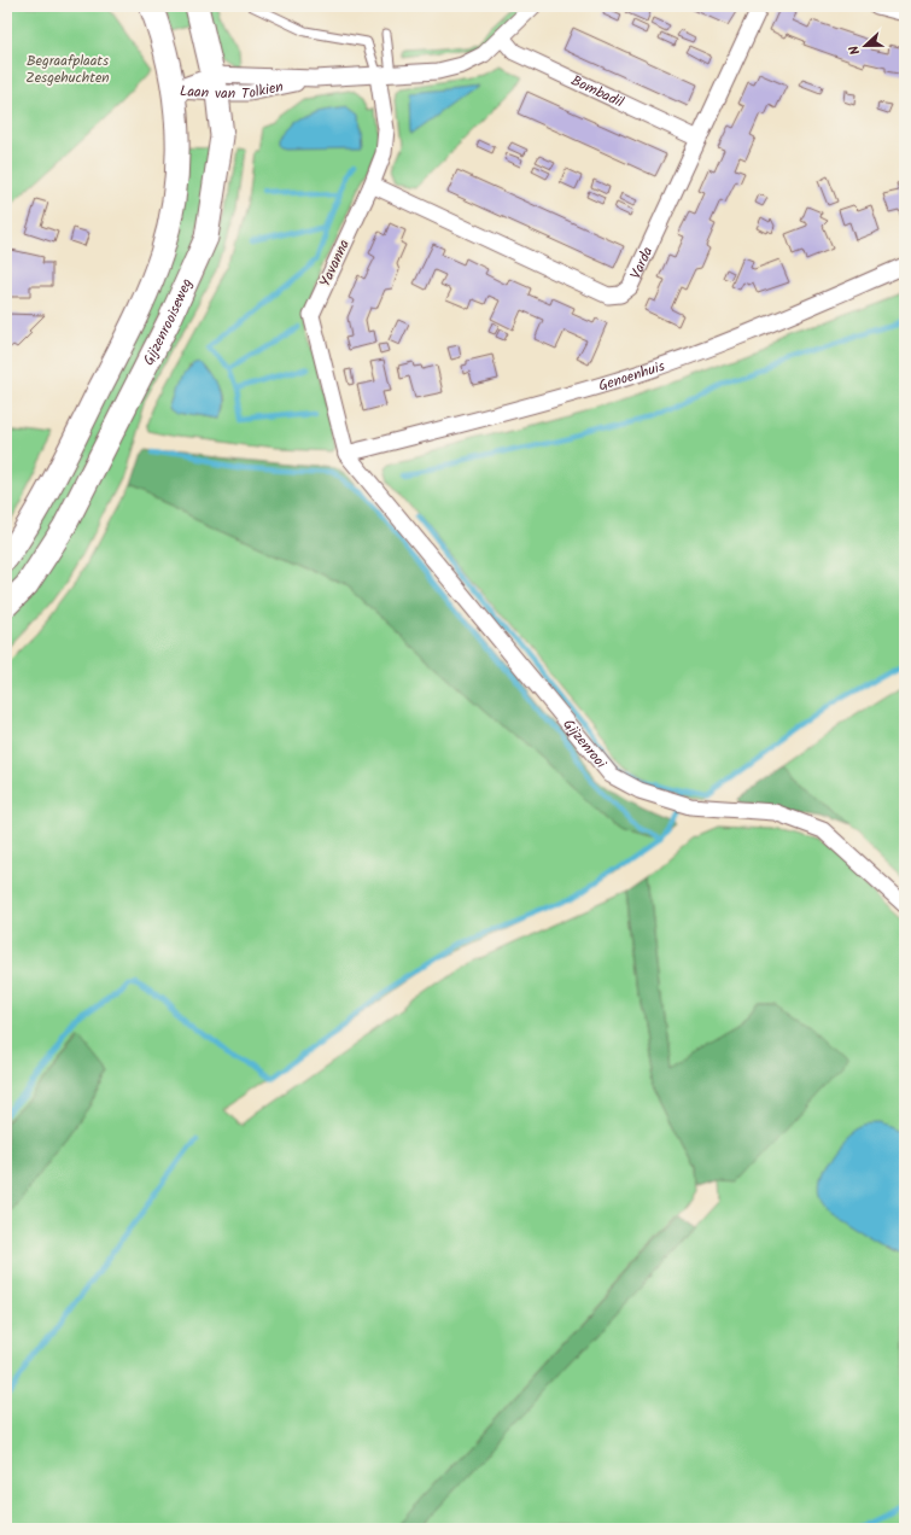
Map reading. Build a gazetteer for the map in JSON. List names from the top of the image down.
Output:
{
  "streets": {
    "main road": ["Gijzenrooiseweg"],
    "street": [
      "Laan van Tolkien",
      "Bombadil",
      "Yavanna",
      "Varda",
      "Genoenhuis",
      "Gijzenrooi"
    ]
  },
  "crossings": [
    ["Laan van Tolkien", "Bombadil"],
    ["Laan van Tolkien", "Yavanna"],
    ["Laan van Tolkien", "Gijzenrooiseweg"],
    ["Bombadil", "Varda"],
    ["Yavanna", "Varda"],
    ["Yavanna", "Genoenhuis"],
    ["Yavanna", "Gijzenrooi"],
    ["Genoenhuis", "Gijzenrooi"]
  ],
  "parks": ["Begraafplaats Zesgehuchten"],
  "north": "left"
}
